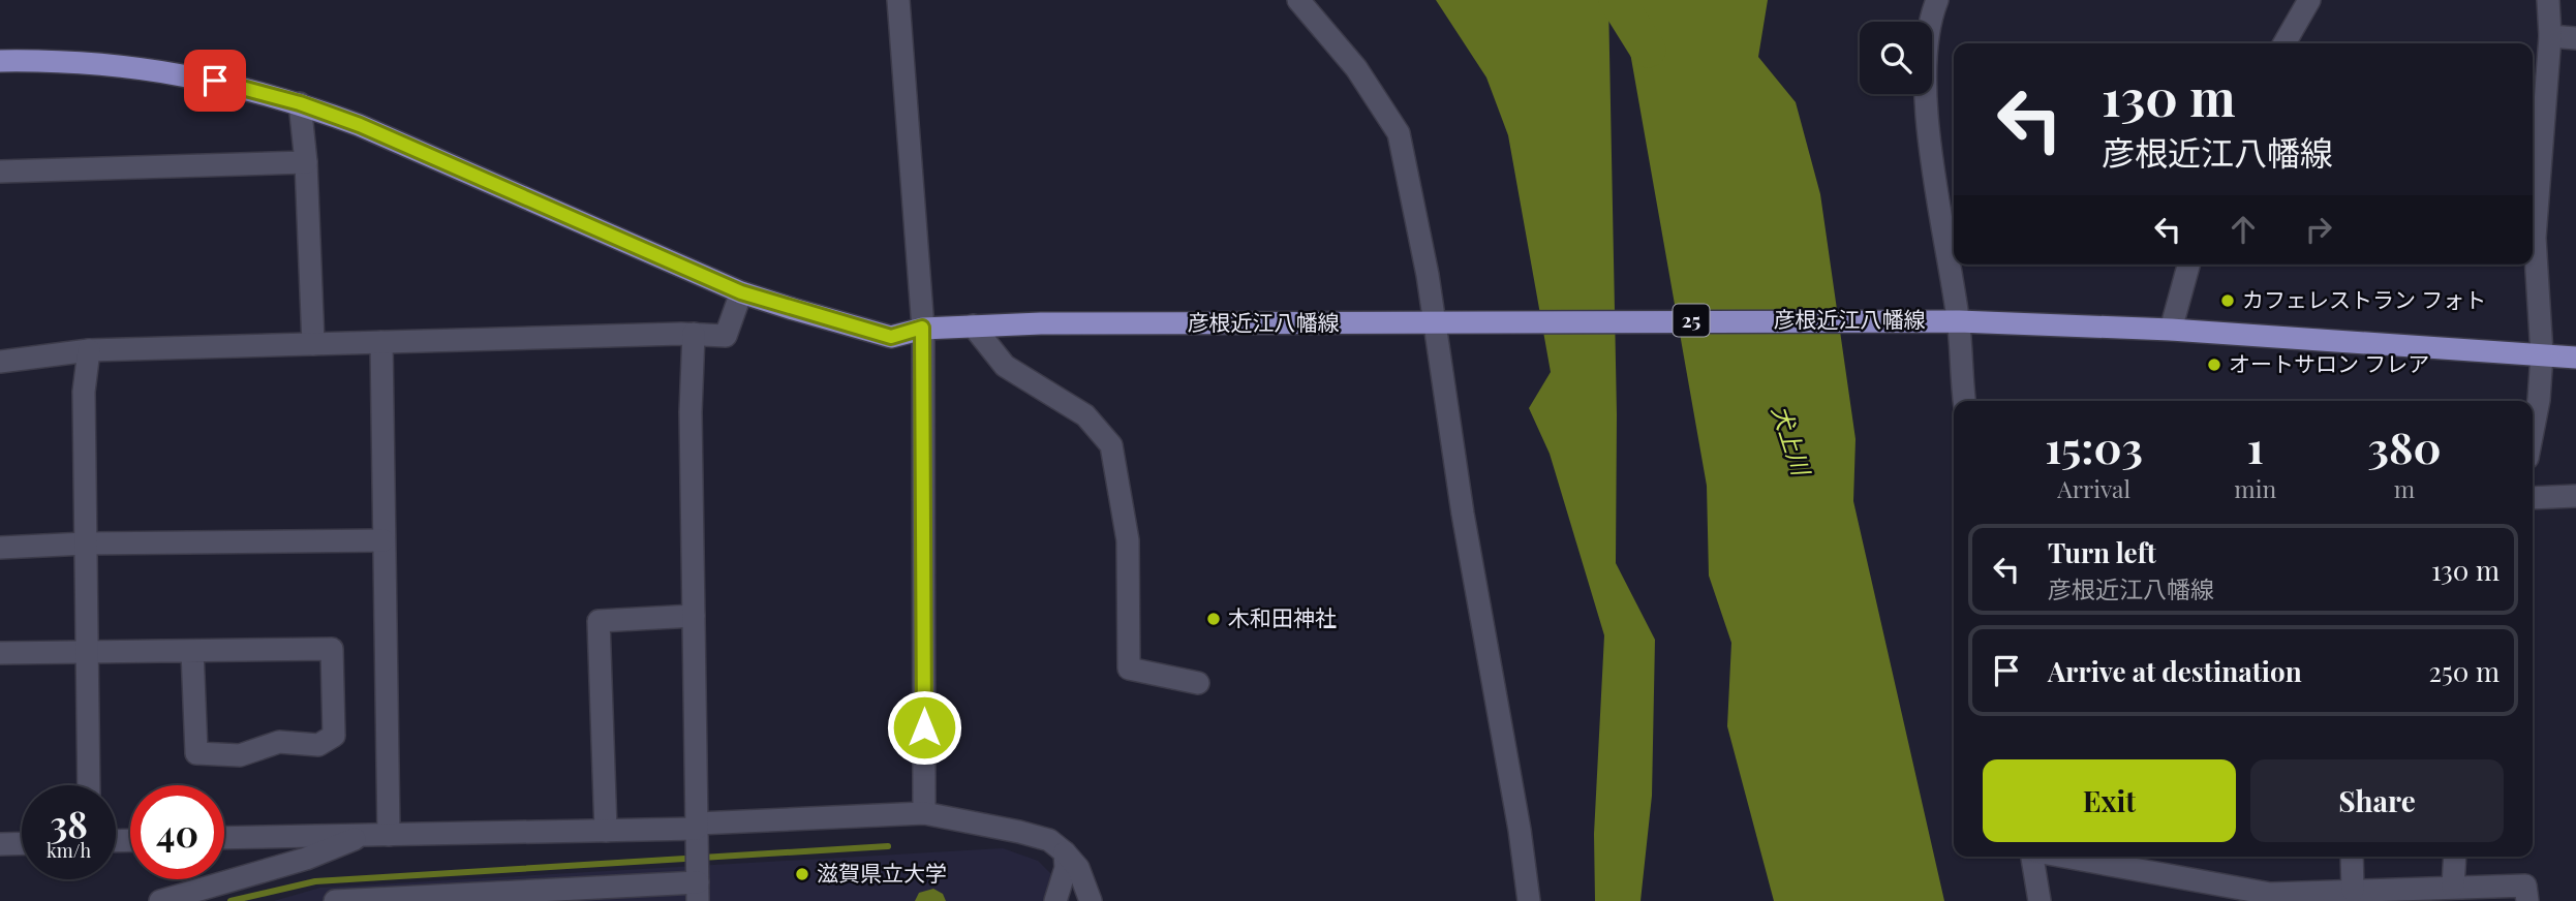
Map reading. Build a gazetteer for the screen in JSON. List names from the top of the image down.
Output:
{
  "streets": {
    "main road": ["25", "彦根近江八幡線"]
  },
  "water": ["犬上川"],
  "places": [
    "カフェレストラン フォト",
    "オートサロン フレア",
    "木和田神社",
    "滋賀県立大学"
  ],
  "page": {
    "turn": ["130 m", "彦根近江八幡線"],
    "eta": [
      "15:03",
      "Arrival",
      "1",
      "min",
      "380",
      "m"
    ],
    "list": [
      {
        "name": "Turn left",
        "note": "彦根近江八幡線",
        "value": "130 m"
      },
      {
        "name": "Arrive at destination",
        "value": "250 m"
      }
    ],
    "buttons": ["Exit", "Share"],
    "speed": "38 km/h",
    "limit": "40"
  }
}
